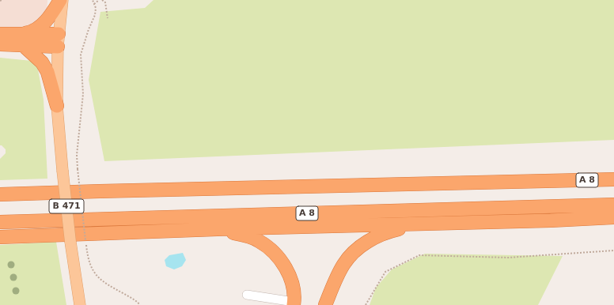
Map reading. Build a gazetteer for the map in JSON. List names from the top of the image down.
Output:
{
  "streets": {
    "highway": ["A 8"],
    "main road": ["B 471"]
  }
}
